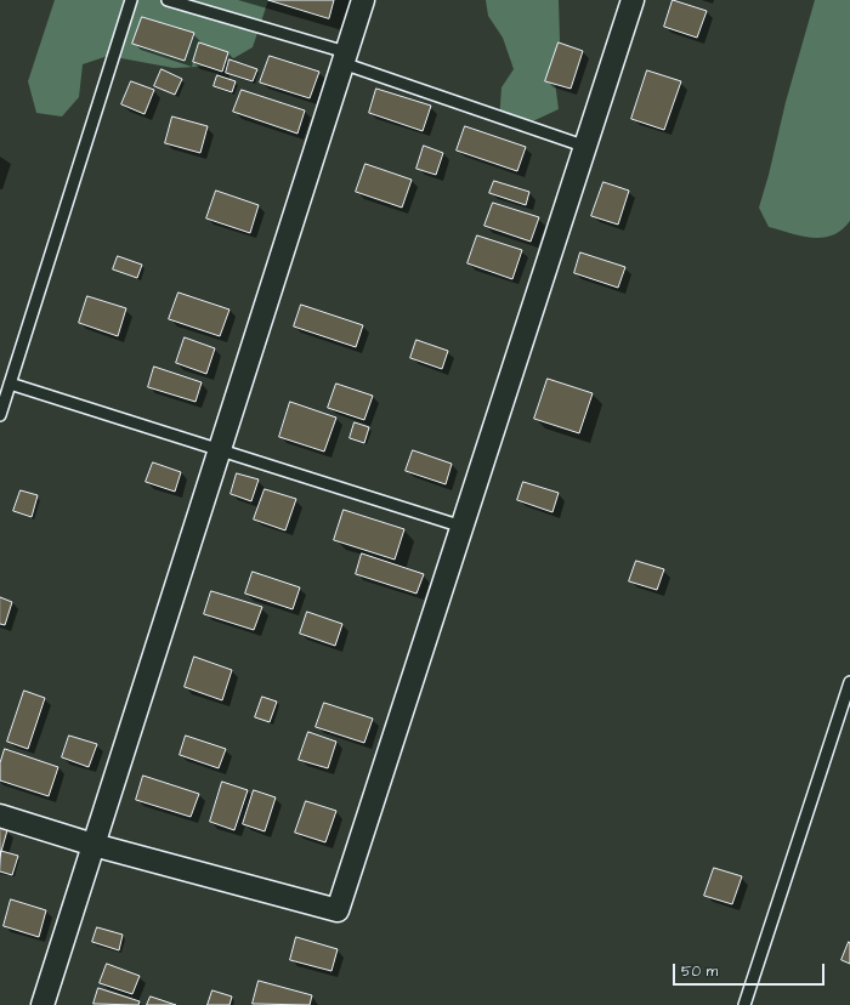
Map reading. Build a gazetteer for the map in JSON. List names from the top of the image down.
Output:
{
  "scale_bar": "50 m"
}
